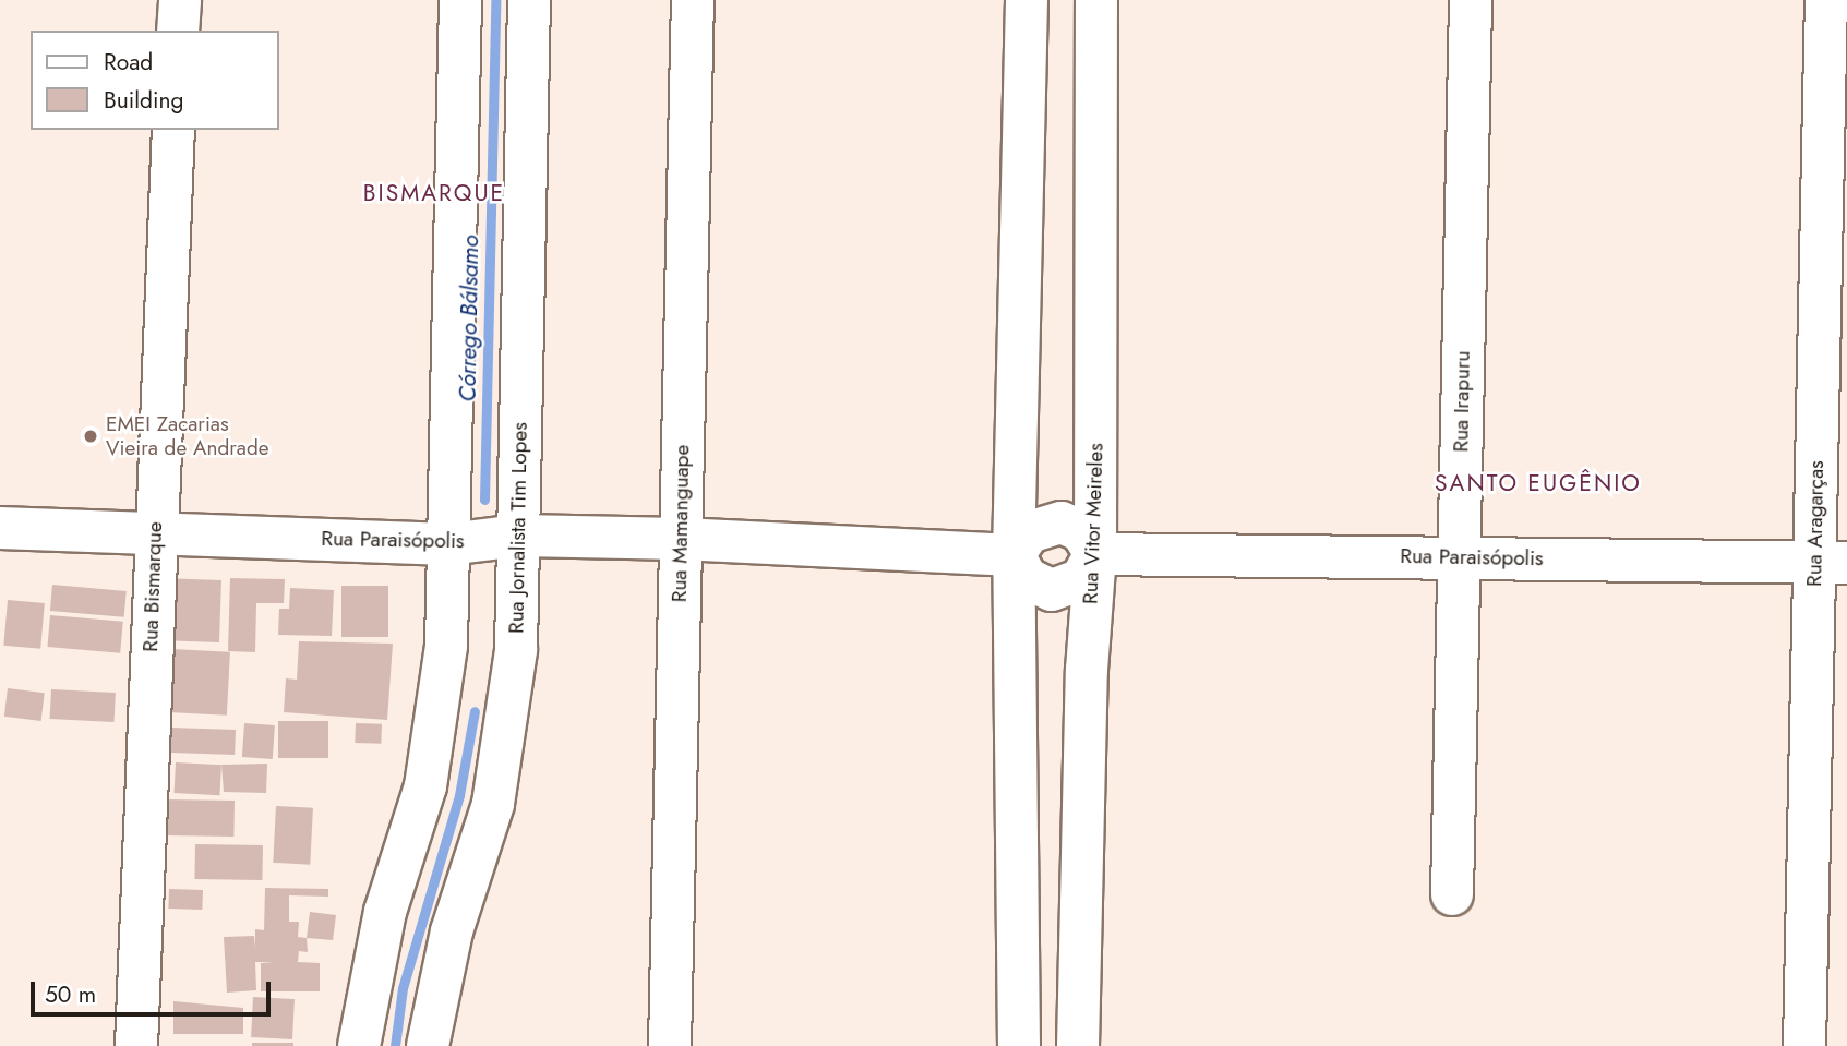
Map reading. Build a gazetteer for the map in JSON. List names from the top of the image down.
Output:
{
  "streets": {
    "street": [
      "Rua Irapuru",
      "Rua Mamanguape",
      "Rua Vitor Meireles",
      "Rua Aragarças",
      "Rua Jornalista Tim Lopes",
      "Rua Paraisópolis",
      "Rua Bismarque"
    ]
  },
  "crossings": [
    ["Rua Irapuru", "Rua Paraisópolis"],
    ["Rua Mamanguape", "Rua Paraisópolis"],
    ["Rua Vitor Meireles", "Rua Paraisópolis"],
    ["Rua Aragarças", "Rua Paraisópolis"],
    ["Rua Jornalista Tim Lopes", "Rua Paraisópolis"],
    ["Rua Paraisópolis", "Rua Bismarque"]
  ],
  "districts": ["BISMARQUE", "SANTO EUGÊNIO"],
  "water": ["Córrego Bálsamo"],
  "places": ["EMEI Zacarias Vieira de Andrade"],
  "legend": ["Road", "Building"],
  "scale_bar": "50 m"
}
